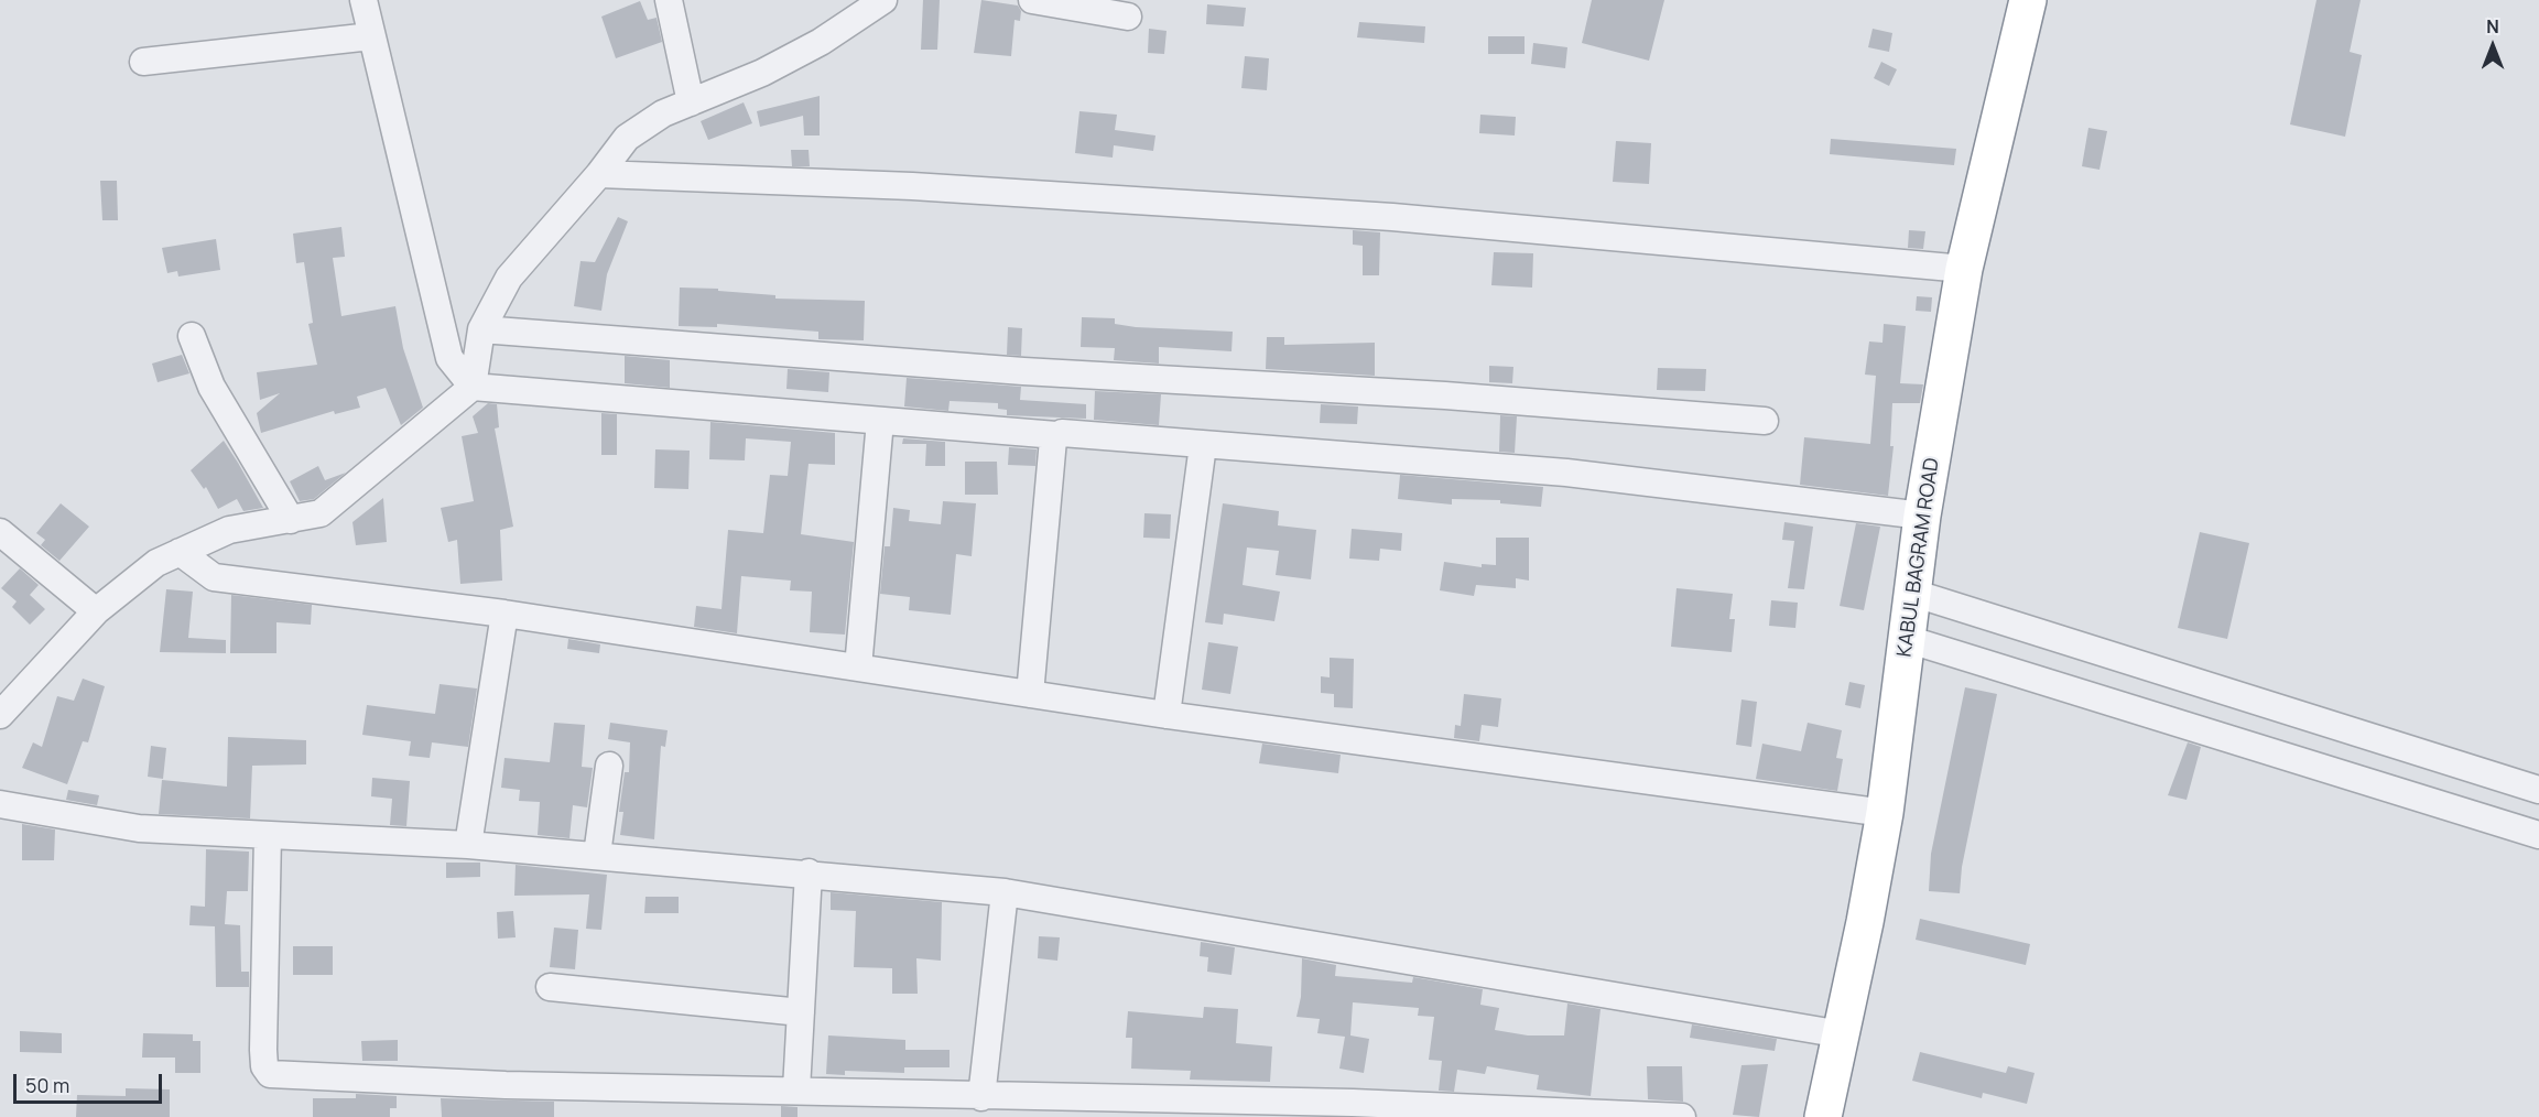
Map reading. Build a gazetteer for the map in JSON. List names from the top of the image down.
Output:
{
  "streets": {
    "highway": ["KABUL BAGRAM ROAD"]
  },
  "scale_bar": "50 m",
  "north": "top"
}
